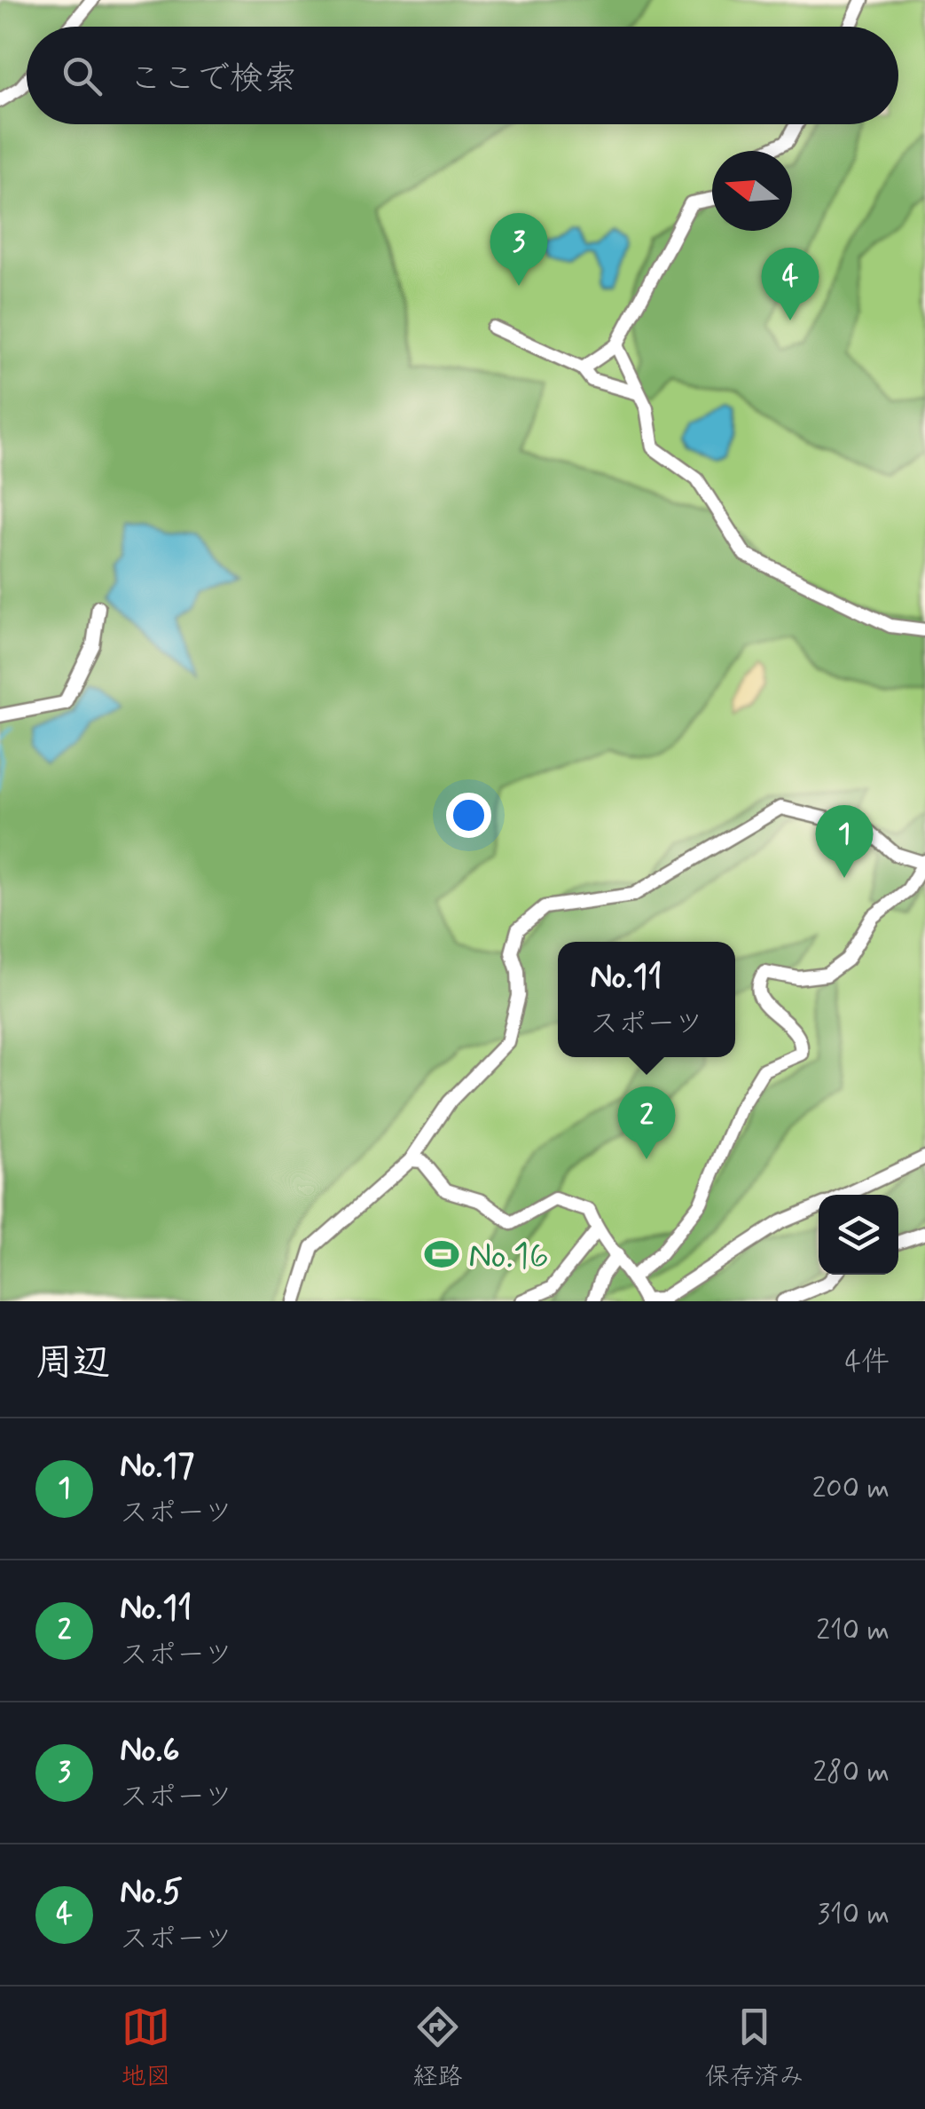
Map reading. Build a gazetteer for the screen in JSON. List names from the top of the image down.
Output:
{
  "places": {
    "sports": ["No.16"]
  },
  "north": "left",
  "page": {
    "search": "ここで検索",
    "pins": [
      "3",
      "4",
      "1",
      "2"
    ],
    "popup": ["No.11", "スポーツ"],
    "heading": ["周辺", "4件"],
    "list": [
      {
        "mark": "1",
        "name": "No.17",
        "note": "スポーツ",
        "value": "200 m"
      },
      {
        "mark": "2",
        "name": "No.11",
        "note": "スポーツ",
        "value": "210 m"
      },
      {
        "mark": "3",
        "name": "No.6",
        "note": "スポーツ",
        "value": "280 m"
      },
      {
        "mark": "4",
        "name": "No.5",
        "note": "スポーツ",
        "value": "310 m"
      }
    ],
    "nav": ["地図", "経路", "保存済み"]
  }
}
